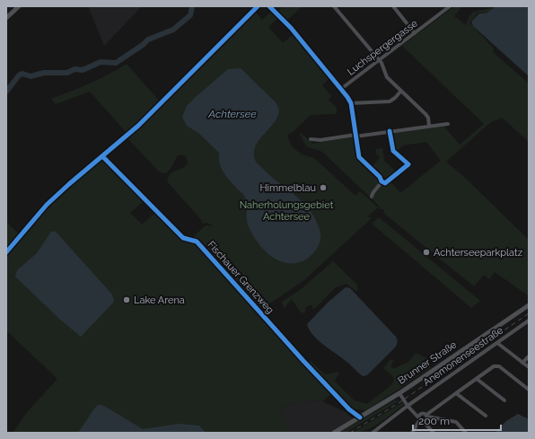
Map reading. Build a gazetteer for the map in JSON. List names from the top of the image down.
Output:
{
  "streets": {
    "main road": ["Brunner Straße"],
    "street": ["Luchspergergasse", "Fischauer Grenzweg", "Anemonenseestraße"]
  },
  "crossings": [
    ["Fischauer Grenzweg", "Brunner Straße"]
  ],
  "water": ["Achtersee"],
  "parks": ["Naherholungsgebiet Achtersee"],
  "places": ["Himmelblau", "Achterseeparkplatz", "Lake Arena"],
  "scale_bar": "200 m"
}
